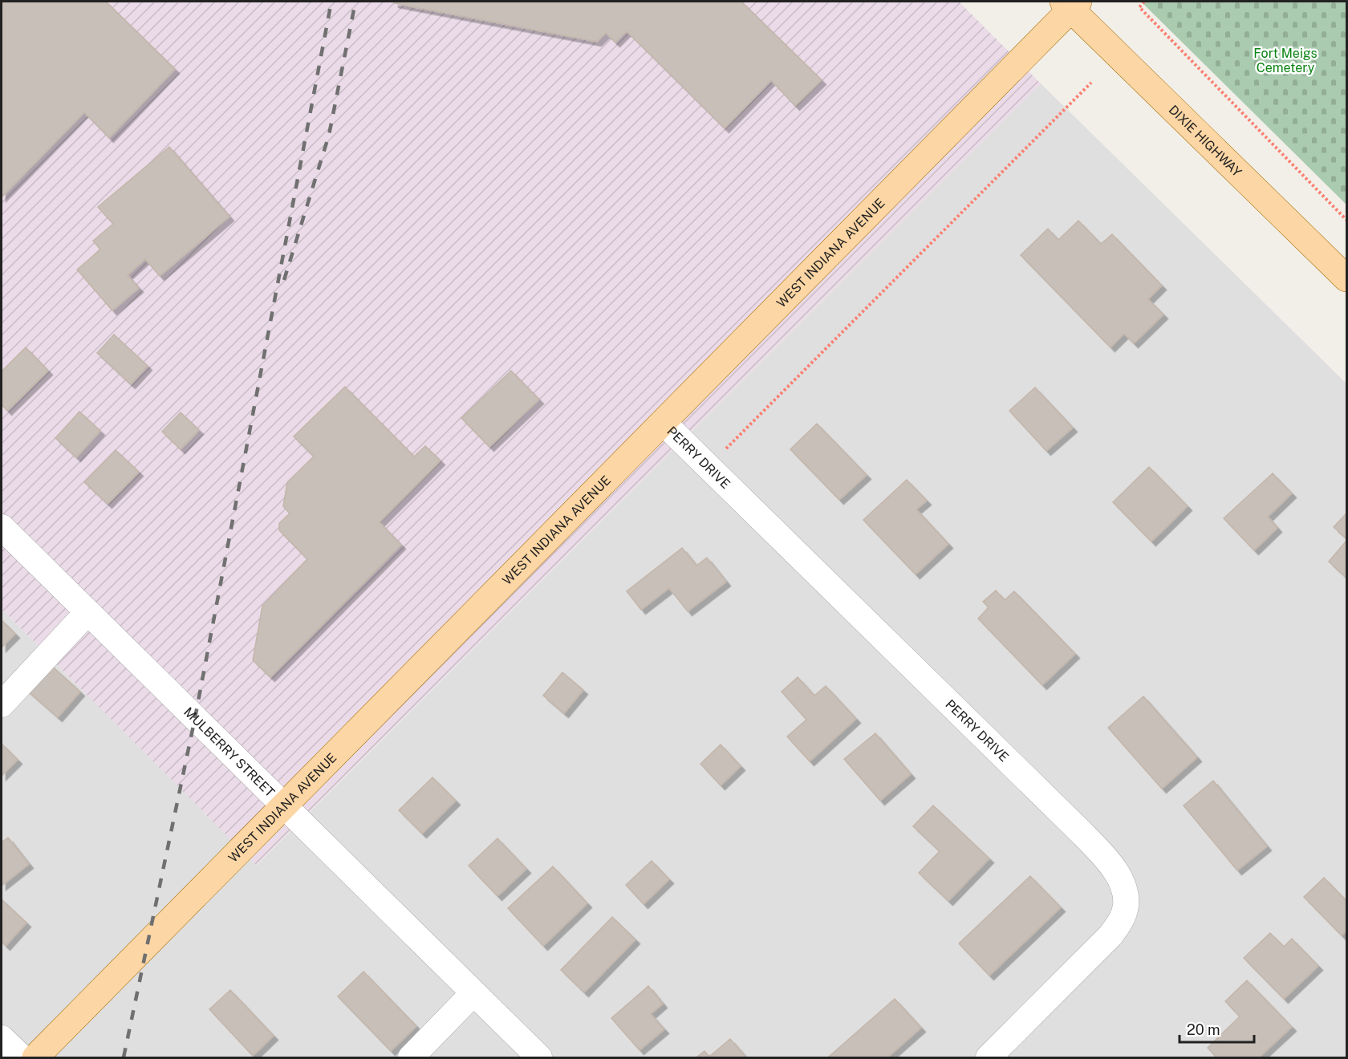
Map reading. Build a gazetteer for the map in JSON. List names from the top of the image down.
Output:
{
  "streets": {
    "main road": ["DIXIE HIGHWAY", "WEST INDIANA AVENUE"],
    "street": ["PERRY DRIVE", "MULBERRY STREET"]
  },
  "crossings": [
    ["DIXIE HIGHWAY", "WEST INDIANA AVENUE"],
    ["WEST INDIANA AVENUE", "PERRY DRIVE"],
    ["WEST INDIANA AVENUE", "MULBERRY STREET"]
  ],
  "parks": ["Fort Meigs Cemetery"],
  "scale_bar": "20 m"
}
